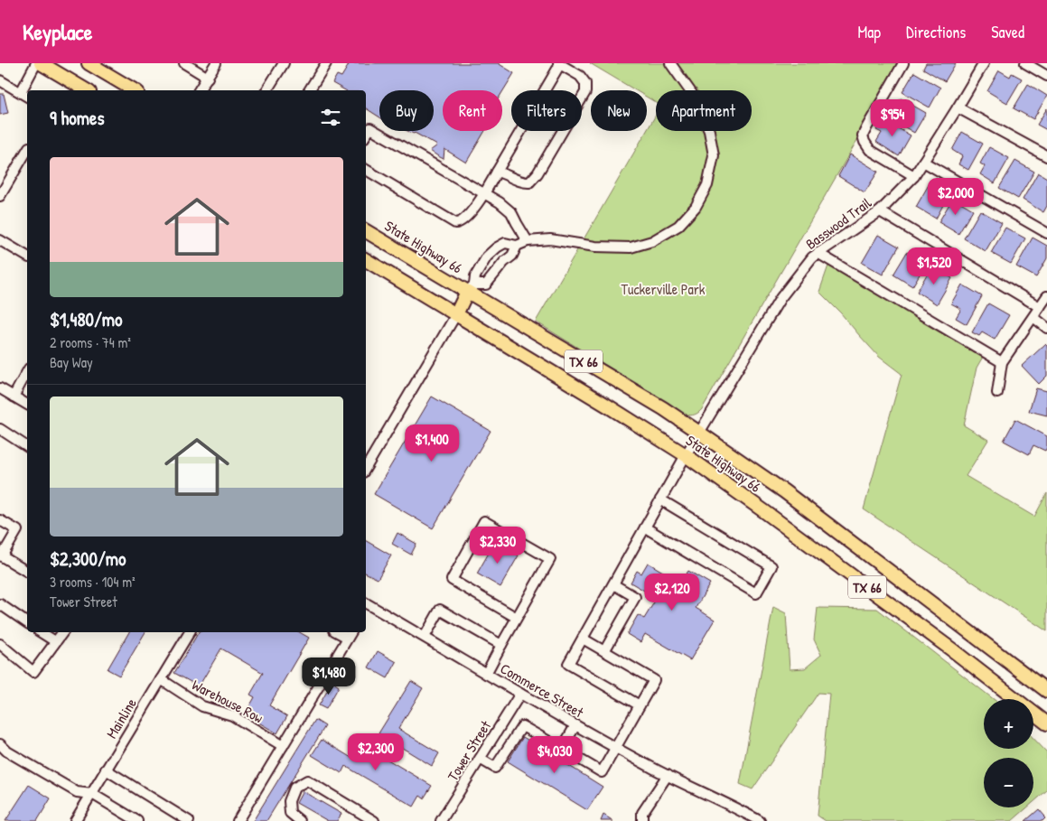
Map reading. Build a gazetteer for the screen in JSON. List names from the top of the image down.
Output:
{
  "streets": {
    "main road": ["State Highway 66", "TX 66"],
    "street": [
      "Basswood Trail",
      "Commerce Street",
      "Warehouse Row",
      "Mainline",
      "Tower Street"
    ]
  },
  "crossings": [
    ["Basswood Trail", "State Highway 66"],
    ["Commerce Street", "Tower Street"],
    ["Warehouse Row", "Mainline"]
  ],
  "parks": ["Tuckerville Park"],
  "page": {
    "header": "Keyplace",
    "nav": ["Map", "Directions", "Saved"],
    "chip": [
      "Buy",
      "Rent",
      "Filters",
      "New",
      "Apartment"
    ],
    "heading": "9 homes",
    "price": [
      "$954",
      "$2,000",
      "$1,520",
      "$1,400",
      "$2,330",
      "$2,120",
      "$1,480",
      "$2,300",
      "$4,030"
    ],
    "list": [
      {
        "name": "$1,480/mo",
        "note": "2 rooms · 74 m² · Bay Way"
      },
      {
        "name": "$2,300/mo",
        "note": "3 rooms · 104 m² · Tower Street"
      }
    ],
    "map_buttons": ["+", "−"]
  }
}
